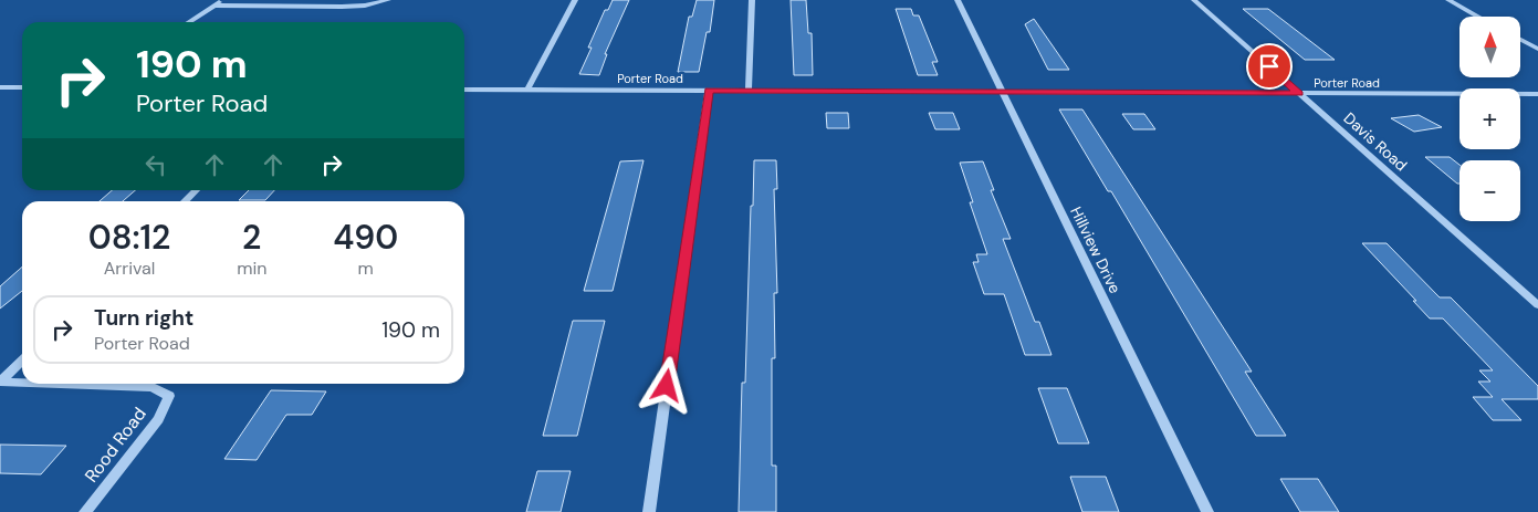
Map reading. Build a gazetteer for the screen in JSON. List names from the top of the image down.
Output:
{
  "streets": {
    "street": [
      "Porter Road",
      "Davis Road",
      "Hillview Drive",
      "Rood Road"
    ]
  },
  "crossings": [
    ["Porter Road", "Davis Road"],
    ["Porter Road", "Hillview Drive"]
  ],
  "north": "top",
  "page": {
    "map_buttons": ["+", "−"],
    "turn": ["190 m", "Porter Road"],
    "eta": [
      "08:12",
      "Arrival",
      "2",
      "min",
      "490",
      "m"
    ],
    "list": [
      {
        "name": "Turn right",
        "note": "Porter Road",
        "value": "190 m"
      }
    ]
  }
}
